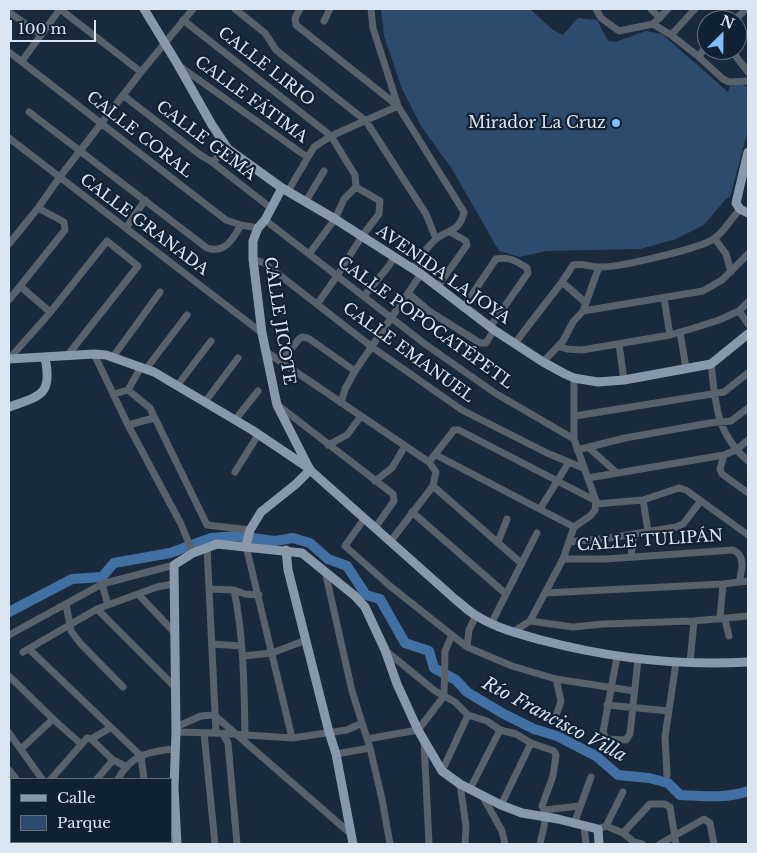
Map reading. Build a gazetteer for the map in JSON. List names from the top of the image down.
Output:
{
  "streets": {
    "main road": ["AVENIDA LA JOYA", "CALLE JICOTE"],
    "street": [
      "CALLE LIRIO",
      "CALLE FÁTIMA",
      "CALLE CORAL",
      "CALLE GEMA",
      "CALLE GRANADA",
      "CALLE POPOCATÉPETL",
      "CALLE EMANUEL",
      "CALLE TULIPÁN"
    ]
  },
  "crossings": [
    ["CALLE FÁTIMA", "AVENIDA LA JOYA"],
    ["CALLE CORAL", "CALLE JICOTE"],
    ["CALLE GRANADA", "CALLE JICOTE"],
    ["CALLE JICOTE", "CALLE EMANUEL"]
  ],
  "water": ["Río Francisco Villa"],
  "places": ["Mirador La Cruz"],
  "legend": ["Calle", "Parque"],
  "scale_bar": "100 m",
  "north": "top right"
}
